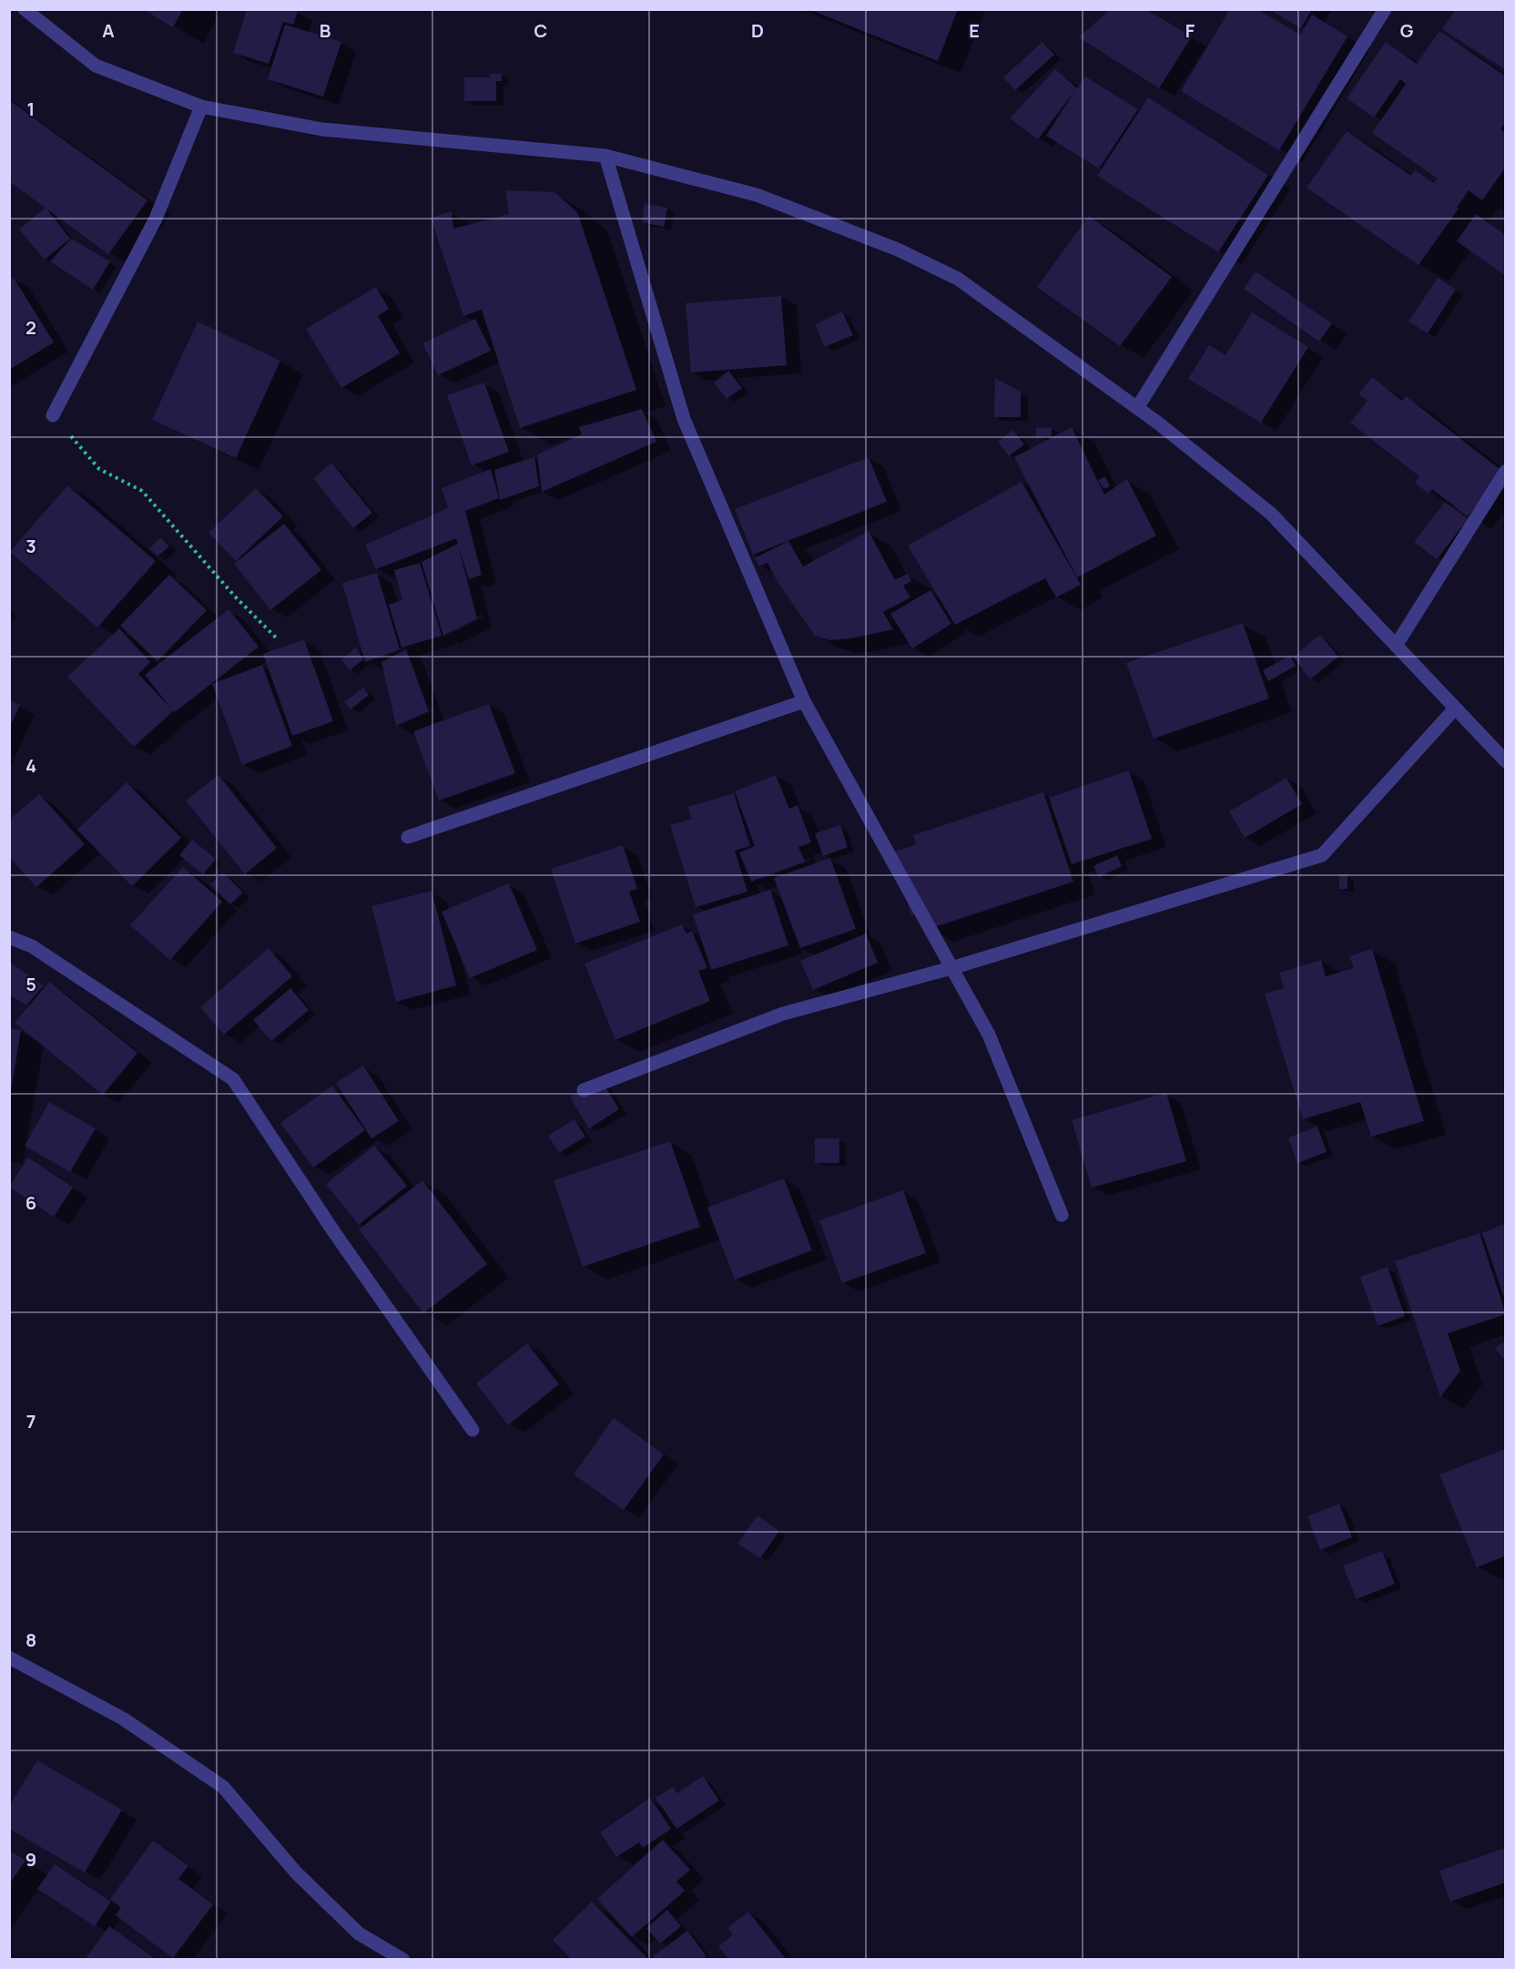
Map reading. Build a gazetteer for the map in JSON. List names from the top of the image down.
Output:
{
  "grid": {
    "columns": [
      "A",
      "B",
      "C",
      "D",
      "E",
      "F",
      "G"
    ],
    "rows": [
      "1",
      "2",
      "3",
      "4",
      "5",
      "6",
      "7",
      "8",
      "9"
    ]
  }
}
